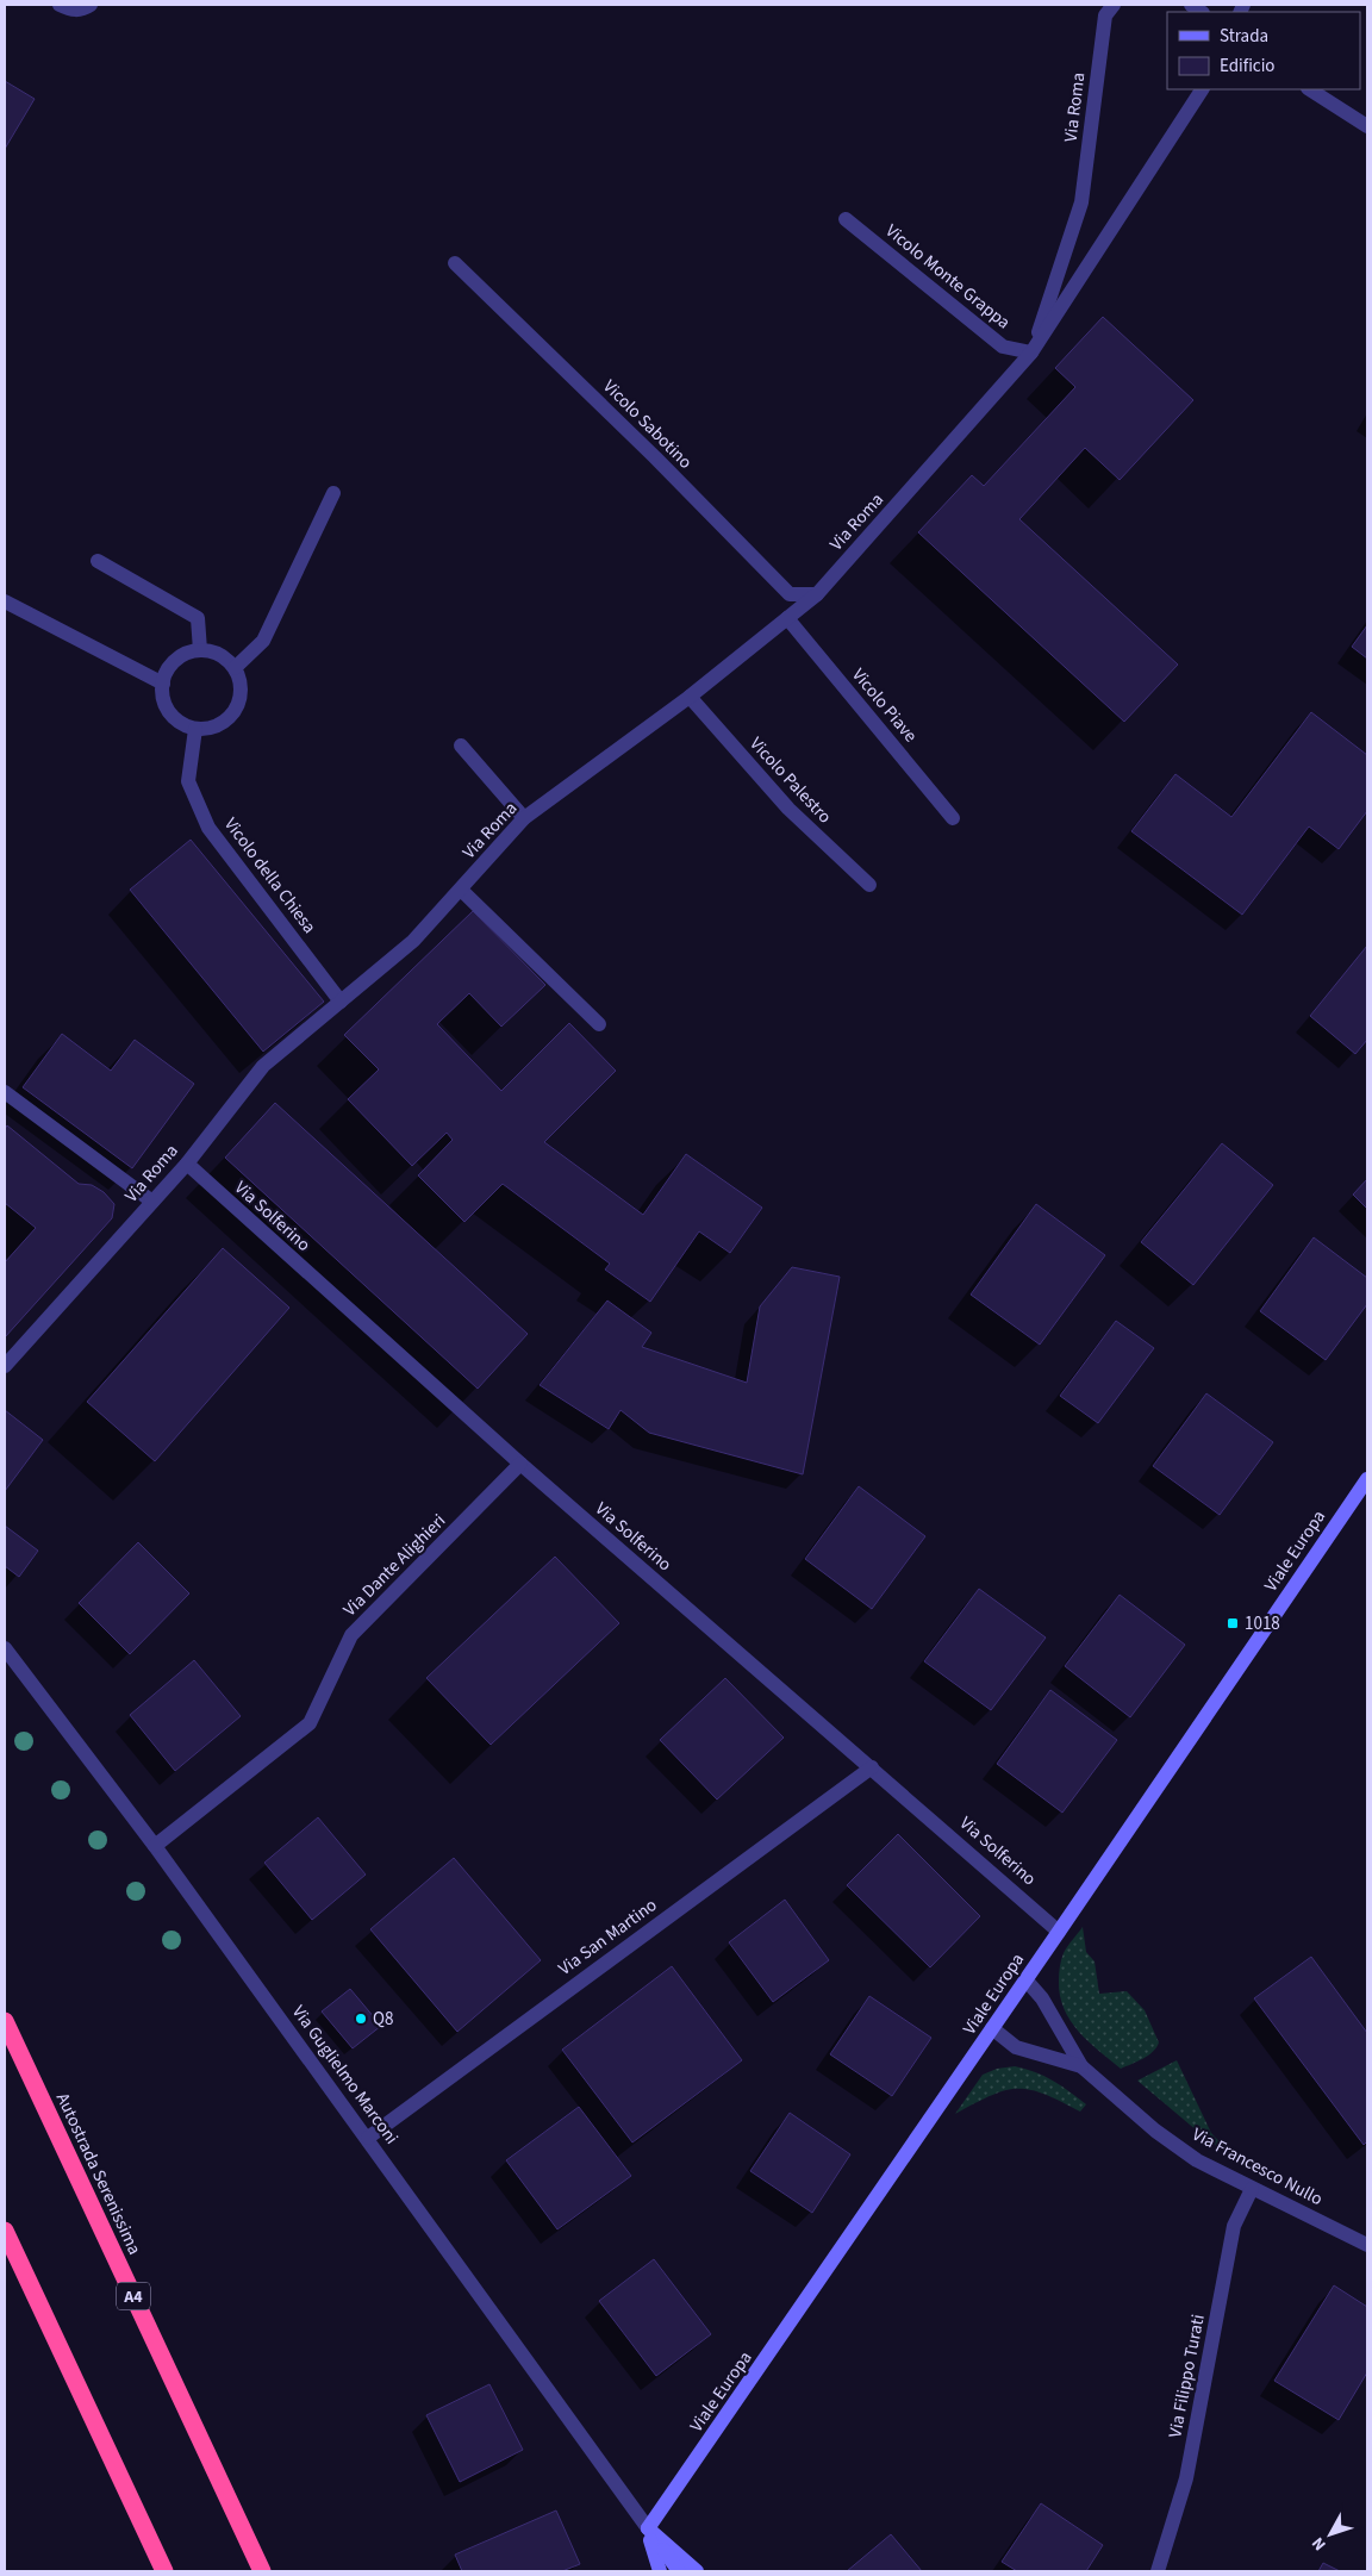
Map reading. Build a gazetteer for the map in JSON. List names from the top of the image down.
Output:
{
  "streets": {
    "highway": ["Autostrada Serenissima", "A4"],
    "street": [
      "Via Roma",
      "Vicolo Monte Grappa",
      "Vicolo Sabotino",
      "Vicolo Piave",
      "Vicolo Palestro",
      "Vicolo della Chiesa",
      "Via Solferino",
      "Viale Europa",
      "Via Dante Alighieri",
      "Via San Martino",
      "Via Guglielmo Marconi",
      "Via Francesco Nullo",
      "Via Filippo Turati"
    ]
  },
  "crossings": [
    ["Via Roma", "Vicolo Monte Grappa"],
    ["Via Roma", "Vicolo Sabotino"],
    ["Via Roma", "Vicolo Piave"],
    ["Via Roma", "Vicolo Palestro"],
    ["Via Roma", "Vicolo della Chiesa"],
    ["Via Roma", "Via Solferino"],
    ["Via Solferino", "Viale Europa"],
    ["Via Solferino", "Via Dante Alighieri"],
    ["Via Solferino", "Via San Martino"],
    ["Viale Europa", "Via Guglielmo Marconi"],
    ["Viale Europa", "Via Francesco Nullo"],
    ["Via Dante Alighieri", "Via Guglielmo Marconi"],
    ["Via San Martino", "Via Guglielmo Marconi"],
    ["Via Francesco Nullo", "Via Filippo Turati"]
  ],
  "places": {
    "transit": ["1018"],
    "other": ["Q8"]
  },
  "legend": ["Strada", "Edificio"],
  "north": "bottom left"
}
